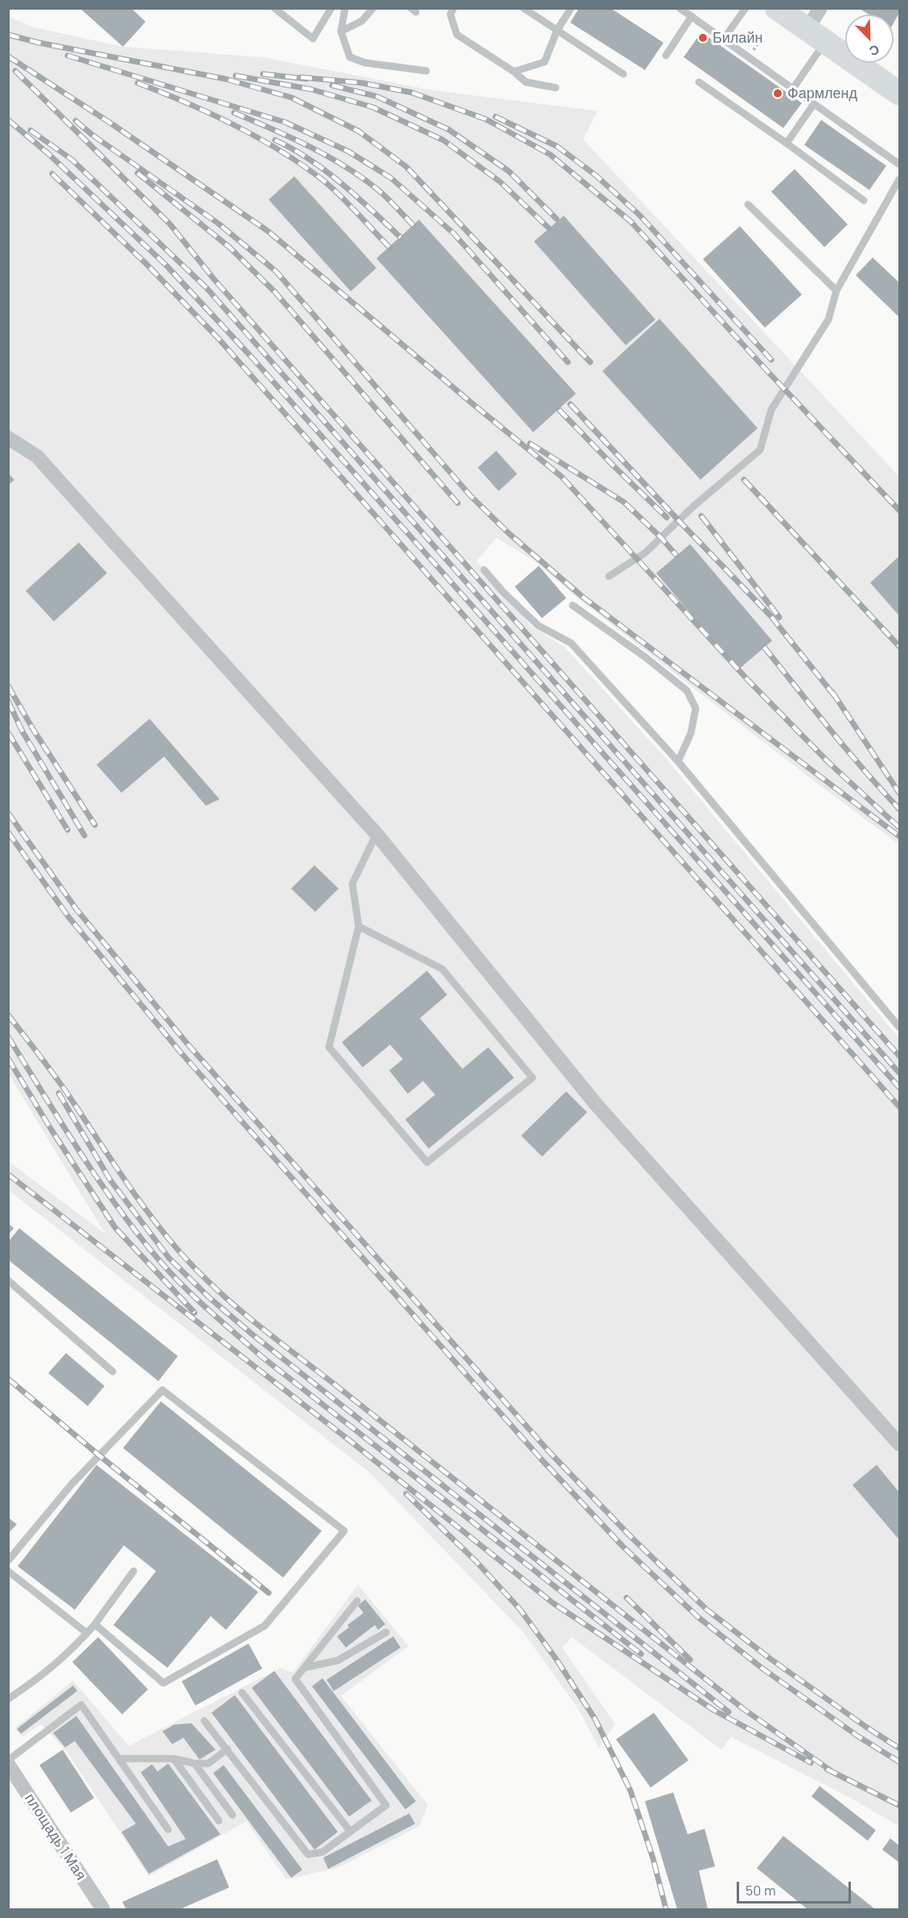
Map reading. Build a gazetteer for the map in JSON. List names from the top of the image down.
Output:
{
  "streets": {
    "street": ["площадь 1 Мая"]
  },
  "places": ["Билайн", "Фармленд"],
  "scale_bar": "50 m",
  "north": "bottom right"
}
